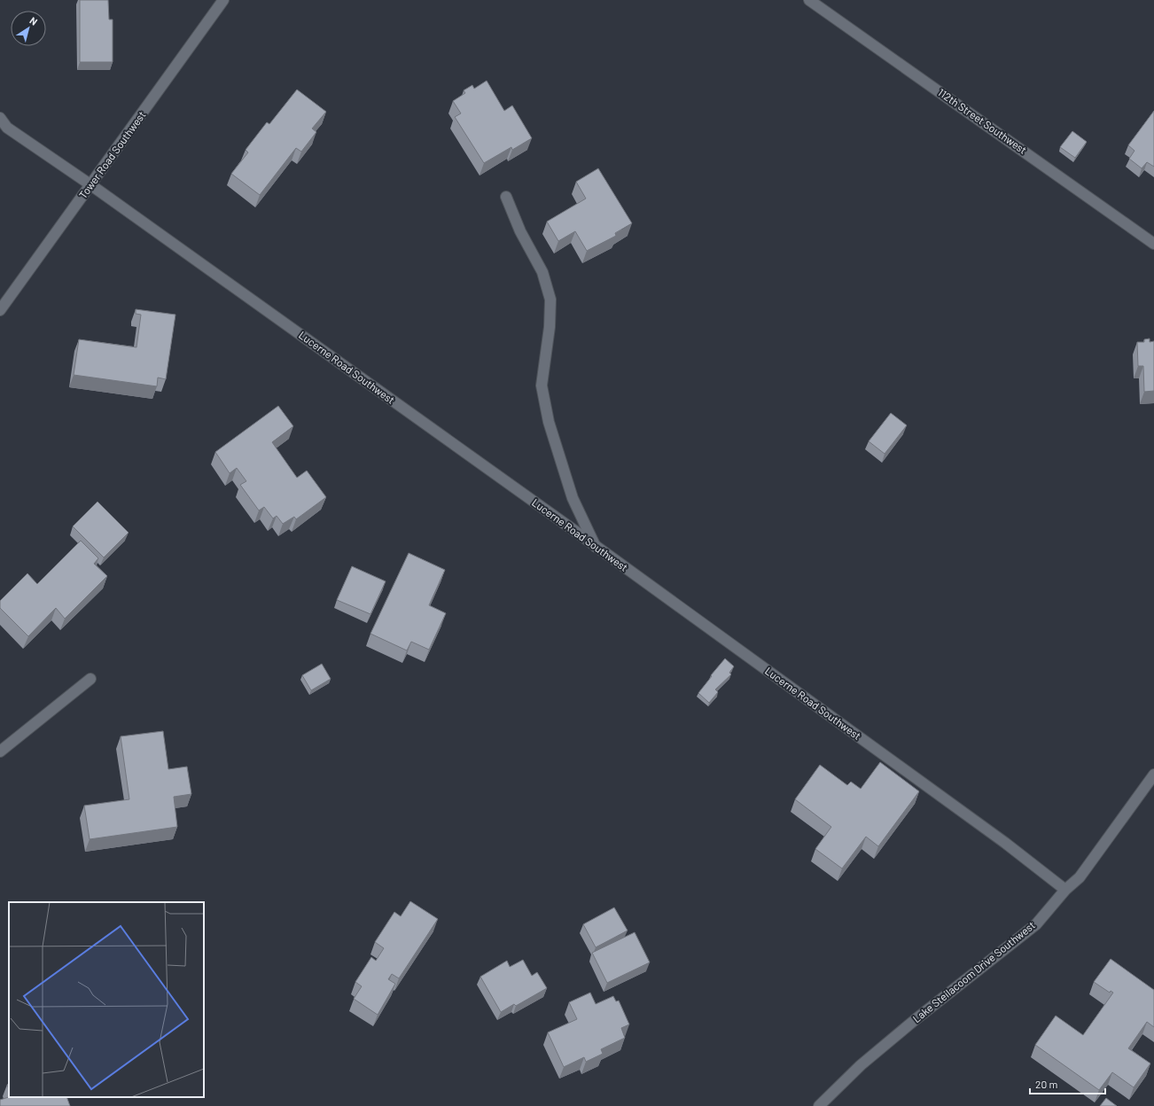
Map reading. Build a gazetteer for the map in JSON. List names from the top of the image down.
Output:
{
  "streets": {
    "street": [
      "112th Street Southwest",
      "Tower Road Southwest",
      "Lucerne Road Southwest",
      "Lake Steilacoom Drive Southwest"
    ]
  },
  "crossings": [
    ["Tower Road Southwest", "Lucerne Road Southwest"],
    ["Lucerne Road Southwest", "Lake Steilacoom Drive Southwest"]
  ],
  "scale_bar": "20 m",
  "north": "top right"
}
